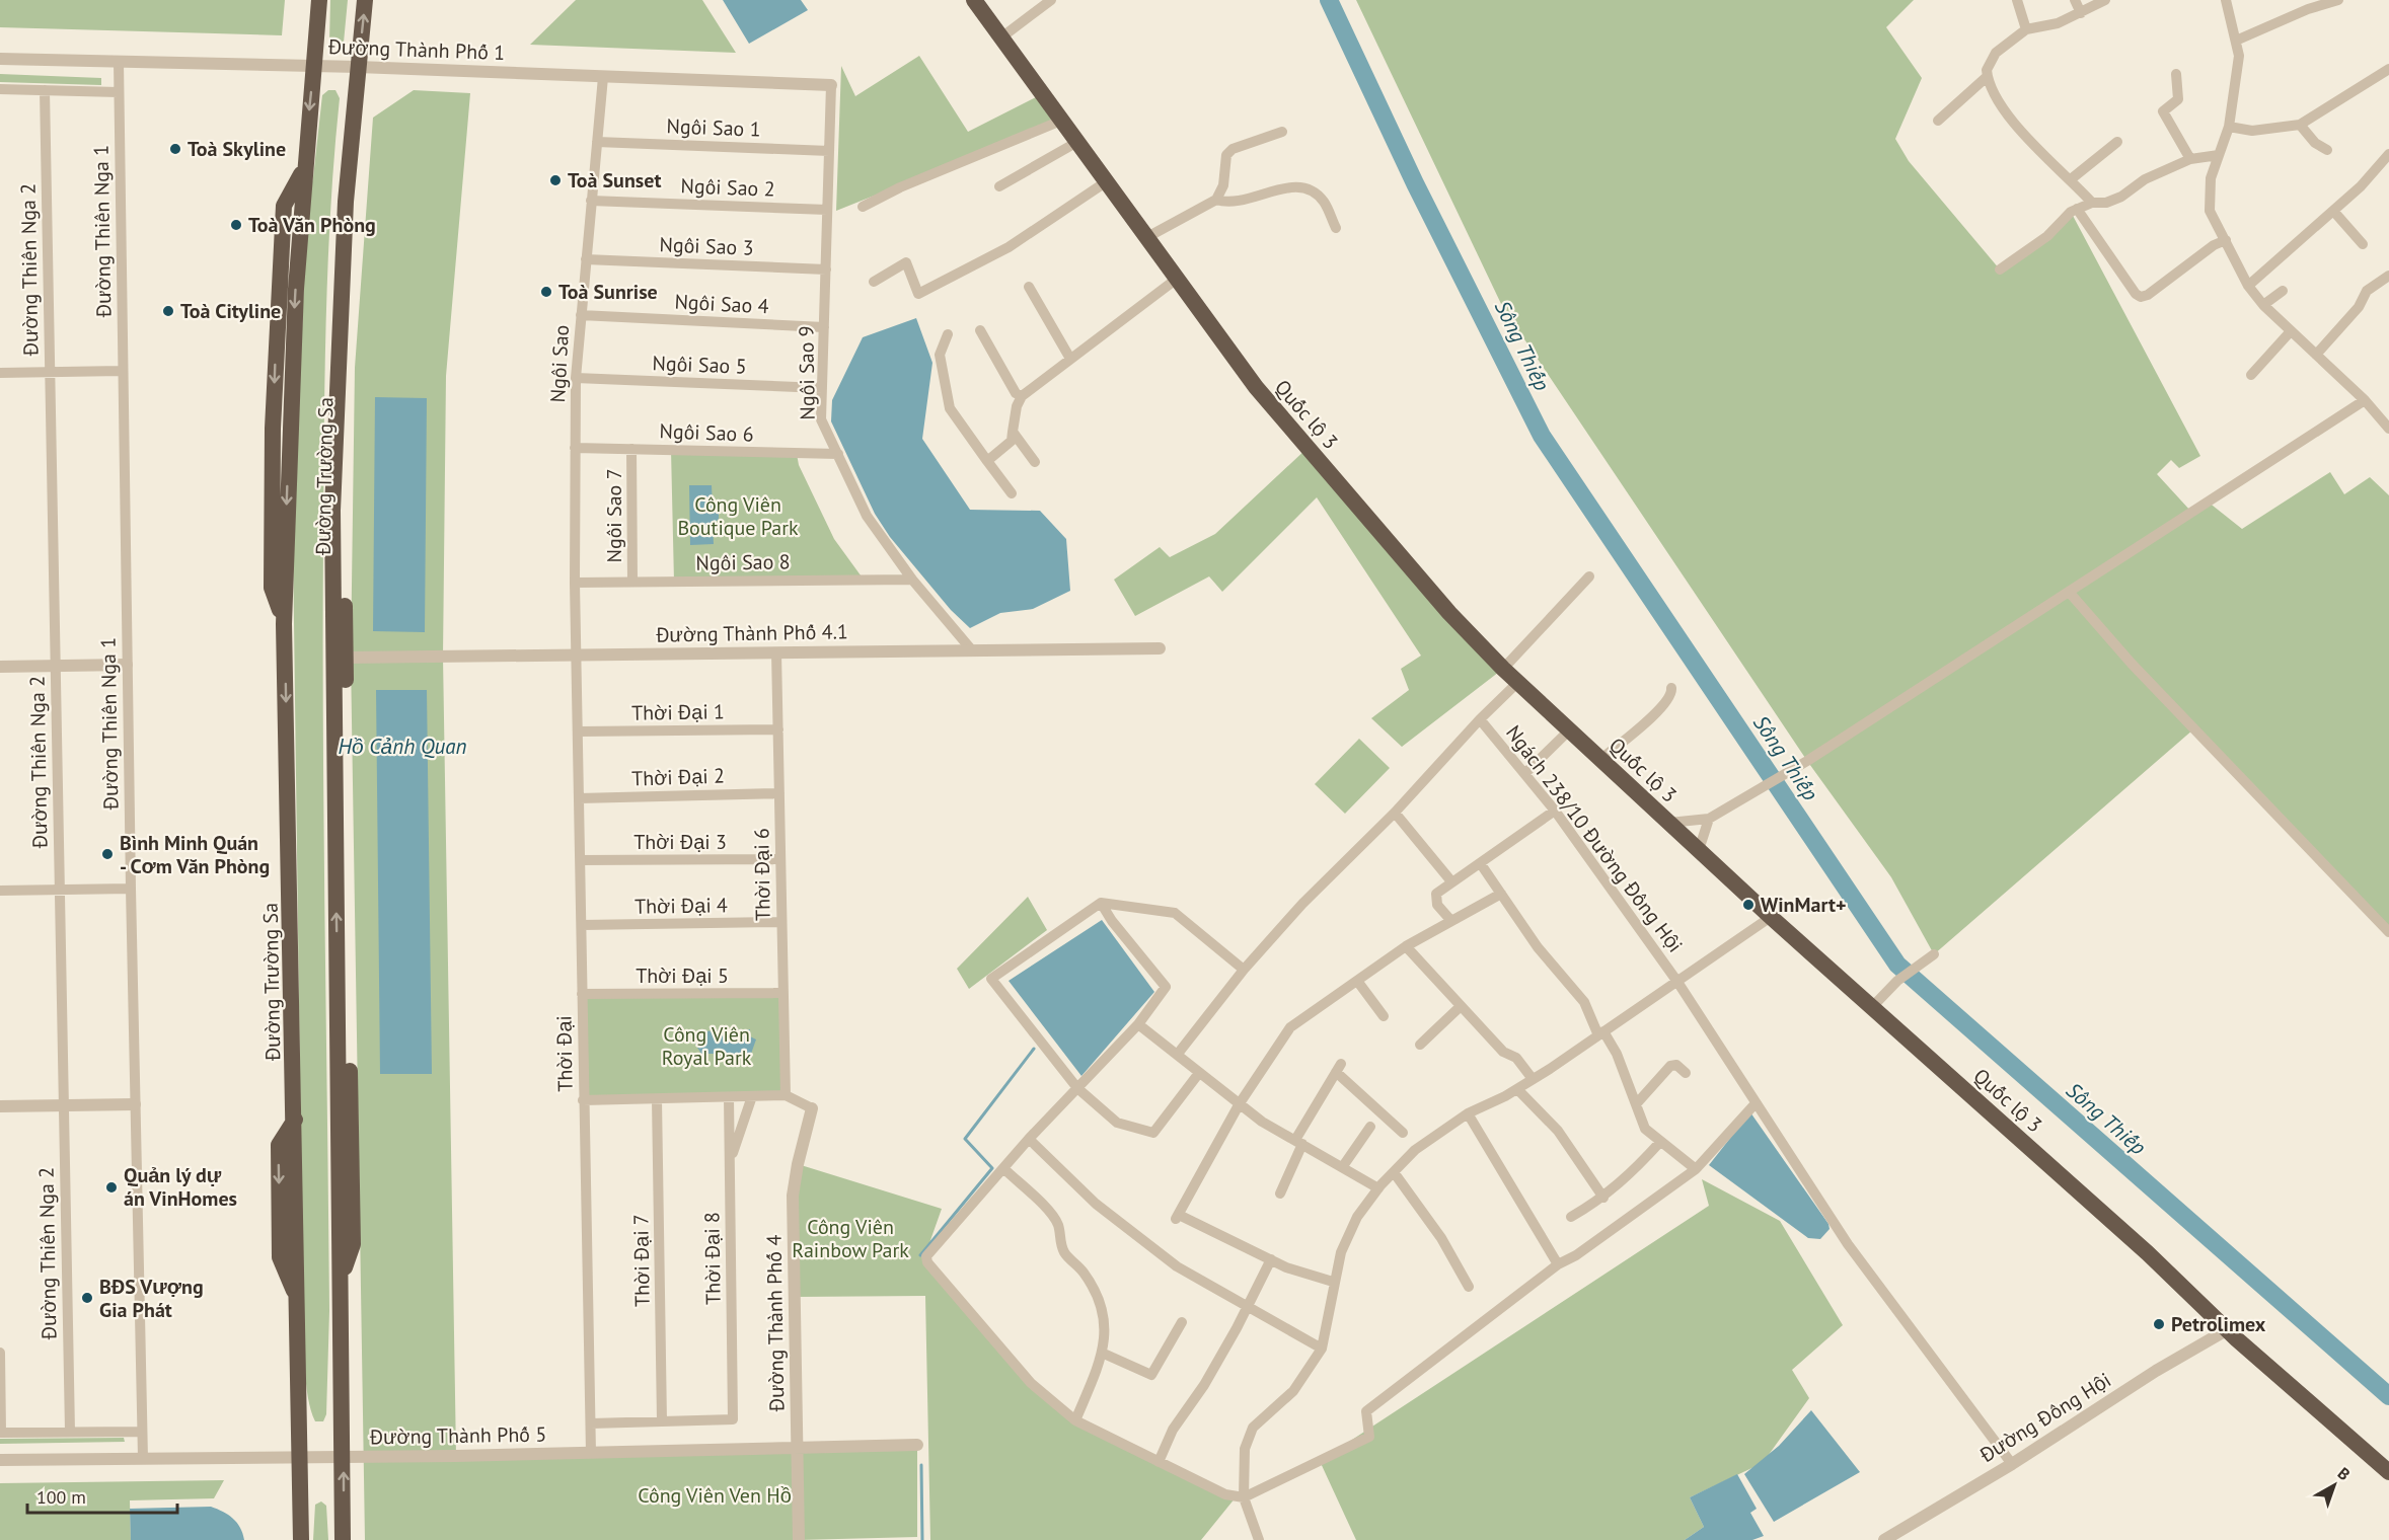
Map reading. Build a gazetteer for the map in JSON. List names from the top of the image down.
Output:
{
  "streets": {
    "highway": ["Quốc lộ 3", "Đường Trường Sa"],
    "street": [
      "Đường Thành Phố 1",
      "Ngôi Sao 1",
      "Ngôi Sao 2",
      "Đường Thiên Nga 1",
      "Ngôi Sao 3",
      "Đường Thiên Nga 2",
      "Ngôi Sao 4",
      "Ngôi Sao",
      "Ngôi Sao 5",
      "Ngôi Sao 9",
      "Ngôi Sao 6",
      "Ngôi Sao 7",
      "Ngôi Sao 8",
      "Đường Thành Phố 4.1",
      "Thời Đại 1",
      "Thời Đại 2",
      "Ngách 238/10 Đường Đông Hội",
      "Thời Đại 3",
      "Thời Đại 6",
      "Thời Đại 4",
      "Thời Đại 5",
      "Thời Đại",
      "Thời Đại 8",
      "Thời Đại 7",
      "Đường Thành Phố 4",
      "Đường Đông Hội",
      "Đường Thành Phố 5"
    ]
  },
  "crossings": [
    ["Đường Thành Phố 1", "Đường Thiên Nga 1"],
    ["Đường Thành Phố 1", "Ngôi Sao"],
    ["Đường Thành Phố 1", "Ngôi Sao 9"],
    ["Đường Thành Phố 1", "Đường Trường Sa"],
    ["Ngôi Sao 1", "Ngôi Sao"],
    ["Ngôi Sao 1", "Ngôi Sao 9"],
    ["Ngôi Sao 2", "Ngôi Sao"],
    ["Ngôi Sao 2", "Ngôi Sao 9"],
    ["Đường Thiên Nga 1", "Đường Thành Phố 5"],
    ["Ngôi Sao 3", "Ngôi Sao"],
    ["Ngôi Sao 3", "Ngôi Sao 9"],
    ["Ngôi Sao 4", "Ngôi Sao"],
    ["Ngôi Sao 4", "Ngôi Sao 9"],
    ["Ngôi Sao", "Ngôi Sao 5"],
    ["Ngôi Sao", "Ngôi Sao 6"],
    ["Ngôi Sao", "Ngôi Sao 8"],
    ["Ngôi Sao", "Đường Thành Phố 4.1"],
    ["Ngôi Sao", "Thời Đại"],
    ["Ngôi Sao 5", "Ngôi Sao 9"],
    ["Ngôi Sao 9", "Ngôi Sao 6"],
    ["Ngôi Sao 9", "Ngôi Sao 8"],
    ["Ngôi Sao 9", "Đường Thành Phố 4.1"],
    ["Quốc lộ 3", "Đường Đông Hội"],
    ["Ngôi Sao 6", "Ngôi Sao 7"],
    ["Đường Trường Sa", "Đường Thành Phố 4.1"],
    ["Đường Trường Sa", "Đường Thành Phố 5"],
    ["Ngôi Sao 7", "Ngôi Sao 8"],
    ["Đường Thành Phố 4.1", "Thời Đại 6"],
    ["Đường Thành Phố 4.1", "Thời Đại"],
    ["Thời Đại 1", "Thời Đại 6"],
    ["Thời Đại 1", "Thời Đại"],
    ["Thời Đại 2", "Thời Đại 6"],
    ["Thời Đại 2", "Thời Đại"],
    ["Ngách 238/10 Đường Đông Hội", "Đường Đông Hội"],
    ["Thời Đại 3", "Thời Đại 6"],
    ["Thời Đại 3", "Thời Đại"],
    ["Thời Đại 6", "Thời Đại 4"],
    ["Thời Đại 6", "Thời Đại 5"],
    ["Thời Đại 4", "Thời Đại"],
    ["Thời Đại 5", "Thời Đại"],
    ["Thời Đại", "Đường Thành Phố 5"],
    ["Thời Đại 8", "Thời Đại 7"],
    ["Đường Thành Phố 4", "Đường Thành Phố 5"]
  ],
  "water": ["Sông Thiếp", "Hồ Cảnh Quan"],
  "parks": [
    "Công Viên Boutique Park",
    "Công Viên Royal Park",
    "Công Viên Rainbow Park",
    "Công Viên Ven Hồ"
  ],
  "places": [
    "Toà Skyline",
    "Toà Sunset",
    "Toà Văn Phòng",
    "Toà Sunrise",
    "Toà Cityline",
    "Bình Minh Quán - Cơm Văn Phòng",
    "WinMart+",
    "Quản lý dự án VinHomes",
    "BĐS Vượng Gia Phát",
    "Petrolimex"
  ],
  "scale_bar": "100 m",
  "north": "top right"
}
